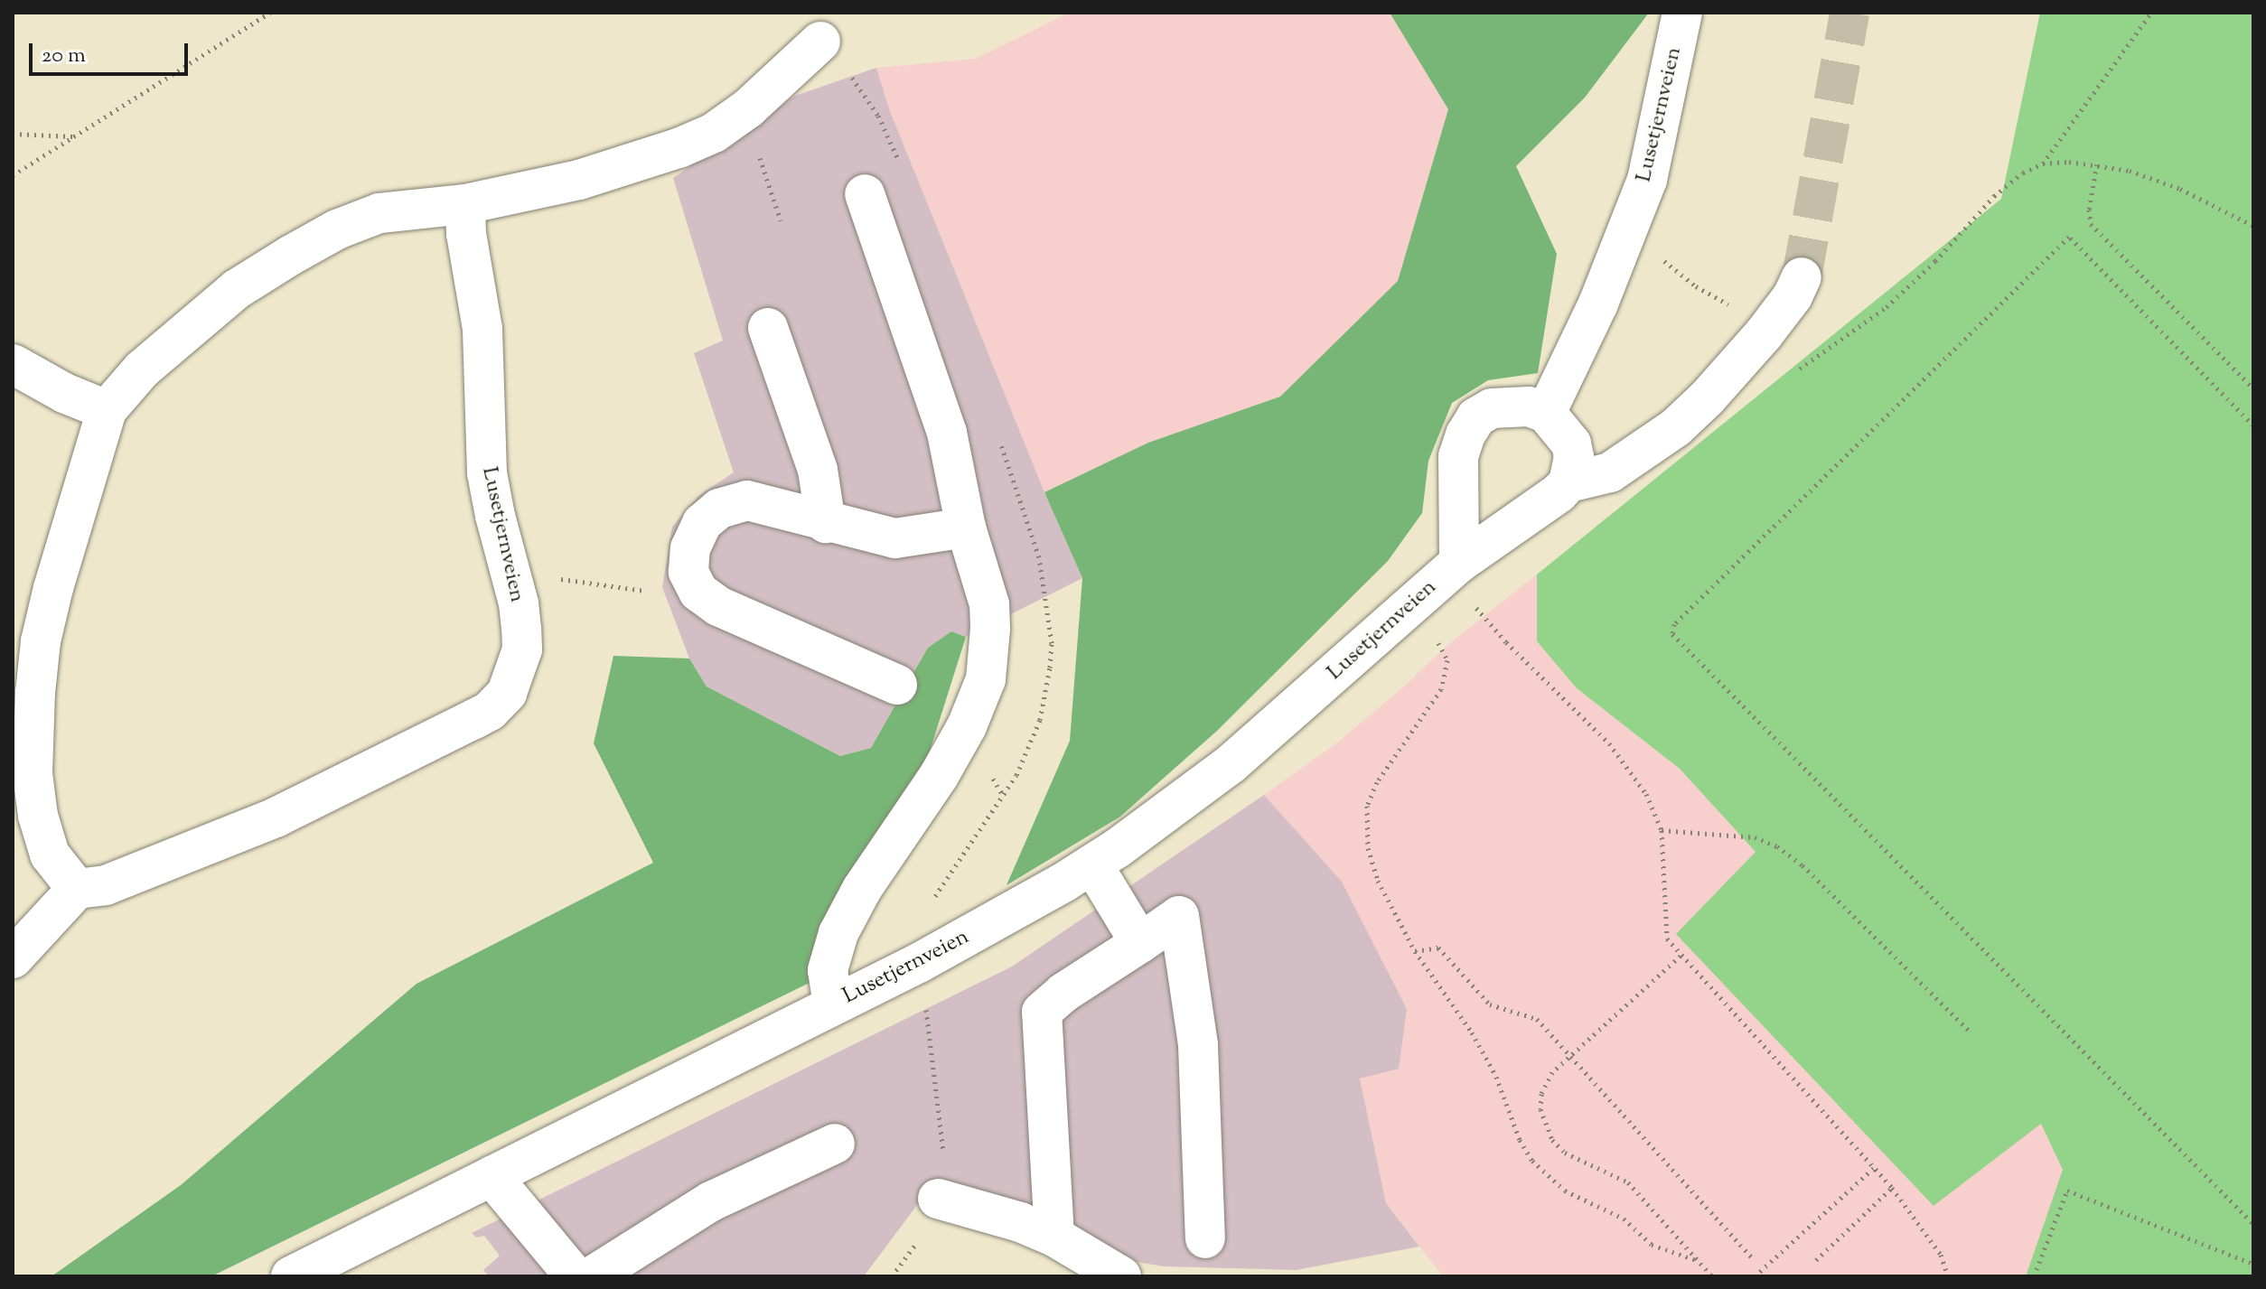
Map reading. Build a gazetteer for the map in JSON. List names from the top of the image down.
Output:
{
  "streets": {
    "street": ["Lusetjernveien"]
  },
  "scale_bar": "20 m"
}
